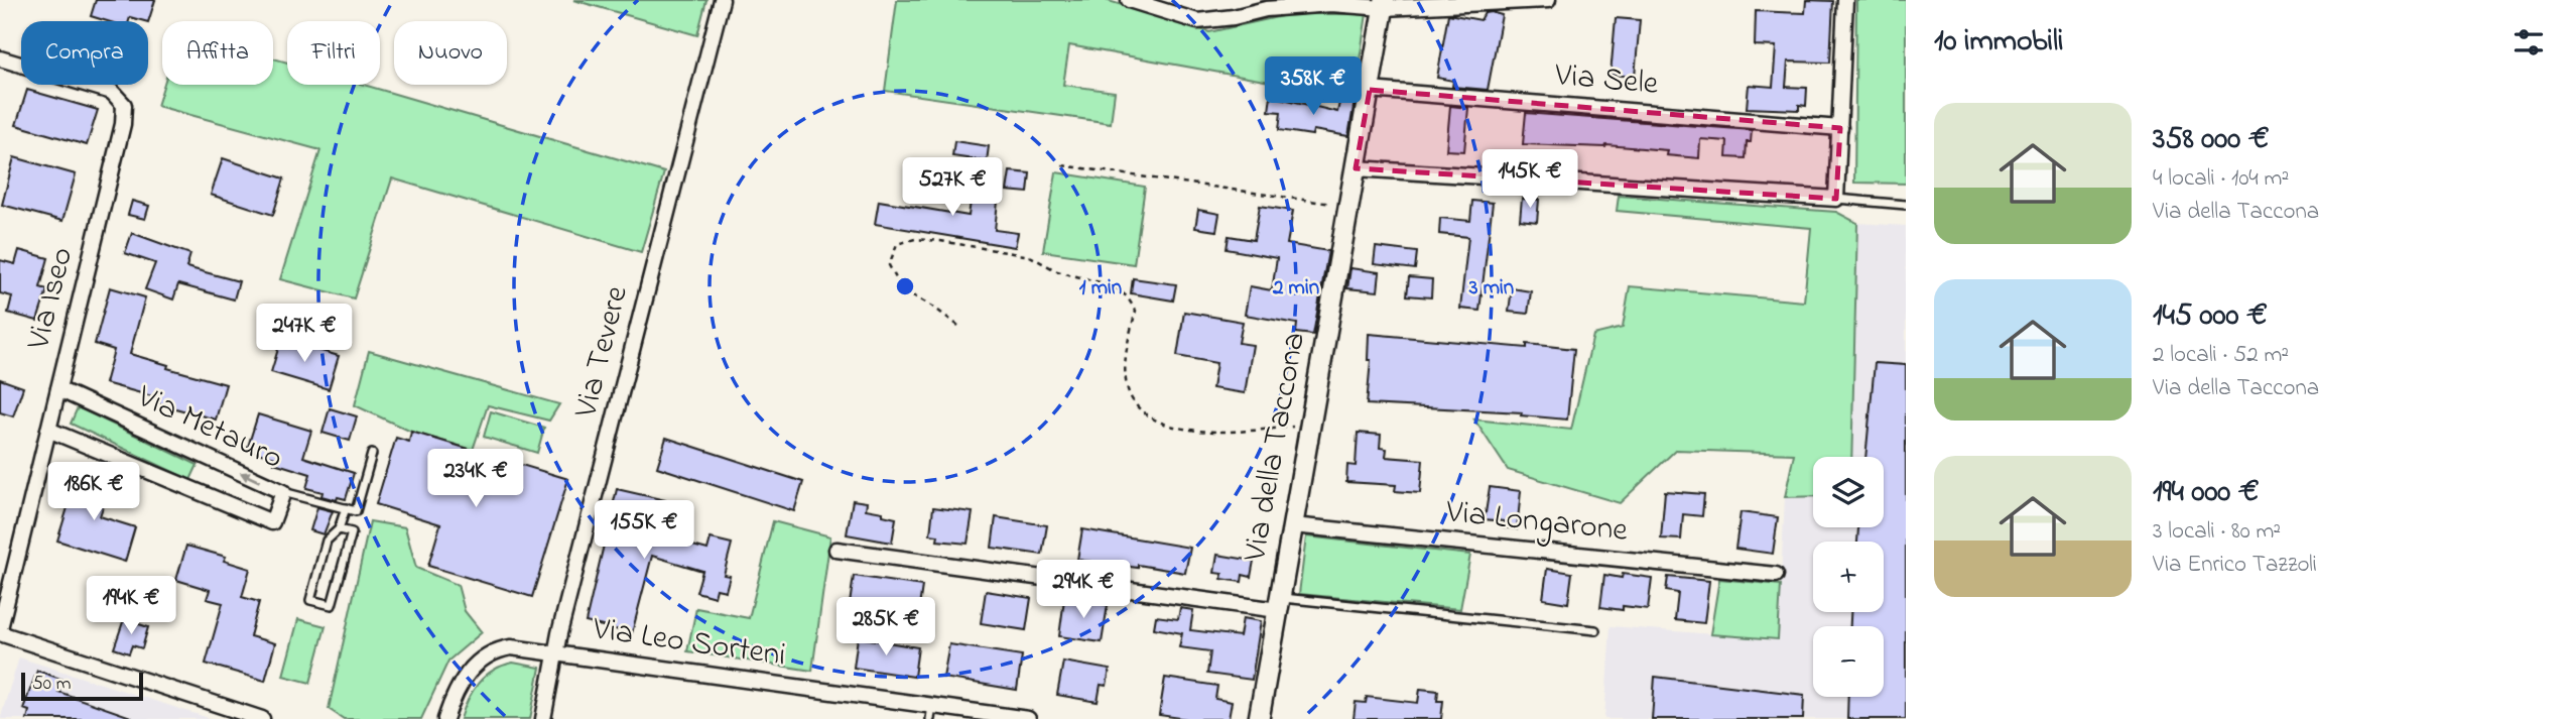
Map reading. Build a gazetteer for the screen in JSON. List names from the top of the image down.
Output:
{
  "streets": {
    "main road": ["Via della Taccona"],
    "street": [
      "Via Sele",
      "Via Iseo",
      "Via Tevere",
      "Via Metauro",
      "Via Longarone",
      "Via Leo Sorteni"
    ]
  },
  "crossings": [
    ["Via Sele", "Via della Taccona"],
    ["Via Iseo", "Via Metauro"],
    ["Via Tevere", "Via Leo Sorteni"],
    ["Via della Taccona", "Via Longarone"]
  ],
  "one_way": ["Via Metauro"],
  "scale_bar": "50 m",
  "page": {
    "heading": "10 immobili",
    "chip": [
      "Compra",
      "Affitta",
      "Filtri",
      "Nuovo"
    ],
    "price": [
      "358K €",
      "145K €",
      "527K €",
      "247K €",
      "234K €",
      "186K €",
      "155K €",
      "294K €",
      "194K €",
      "285K €"
    ],
    "list": [
      {
        "name": "358 000 €",
        "note": "4 locali · 104 m² · Via della Taccona"
      },
      {
        "name": "145 000 €",
        "note": "2 locali · 52 m² · Via della Taccona"
      },
      {
        "name": "194 000 €",
        "note": "3 locali · 80 m² · Via Enrico Tazzoli"
      }
    ],
    "map_buttons": ["+", "−"],
    "scale": "50 m"
  },
  "rings": ["1 min", "2 min", "3 min"]
}
